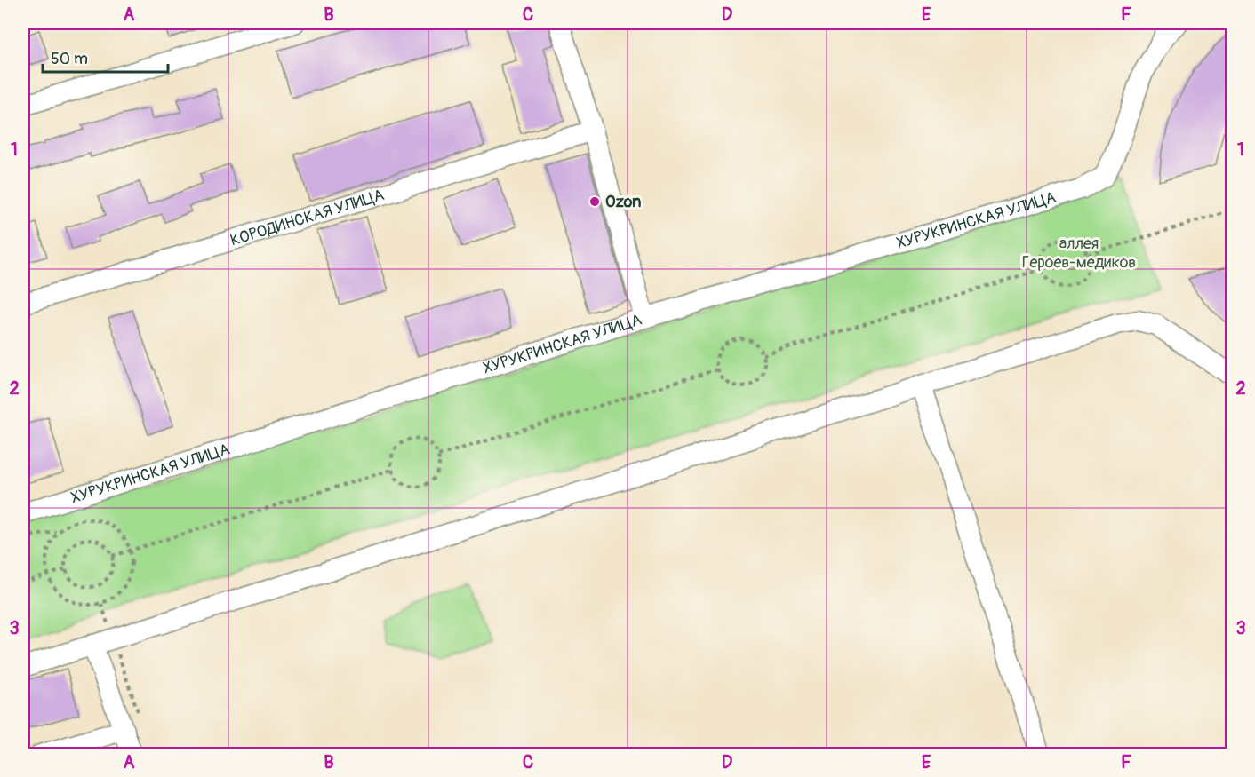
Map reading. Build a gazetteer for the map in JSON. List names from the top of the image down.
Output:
{
  "streets": {
    "street": ["КОРОДИНСКАЯ УЛИЦА", "ХУРУКРИНСКАЯ УЛИЦА"]
  },
  "parks": ["аллея Героев-медиков"],
  "places": ["Ozon"],
  "scale_bar": "50 m",
  "grid": {
    "columns": [
      "A",
      "B",
      "C",
      "D",
      "E",
      "F"
    ],
    "rows": ["1", "2", "3"]
  }
}
